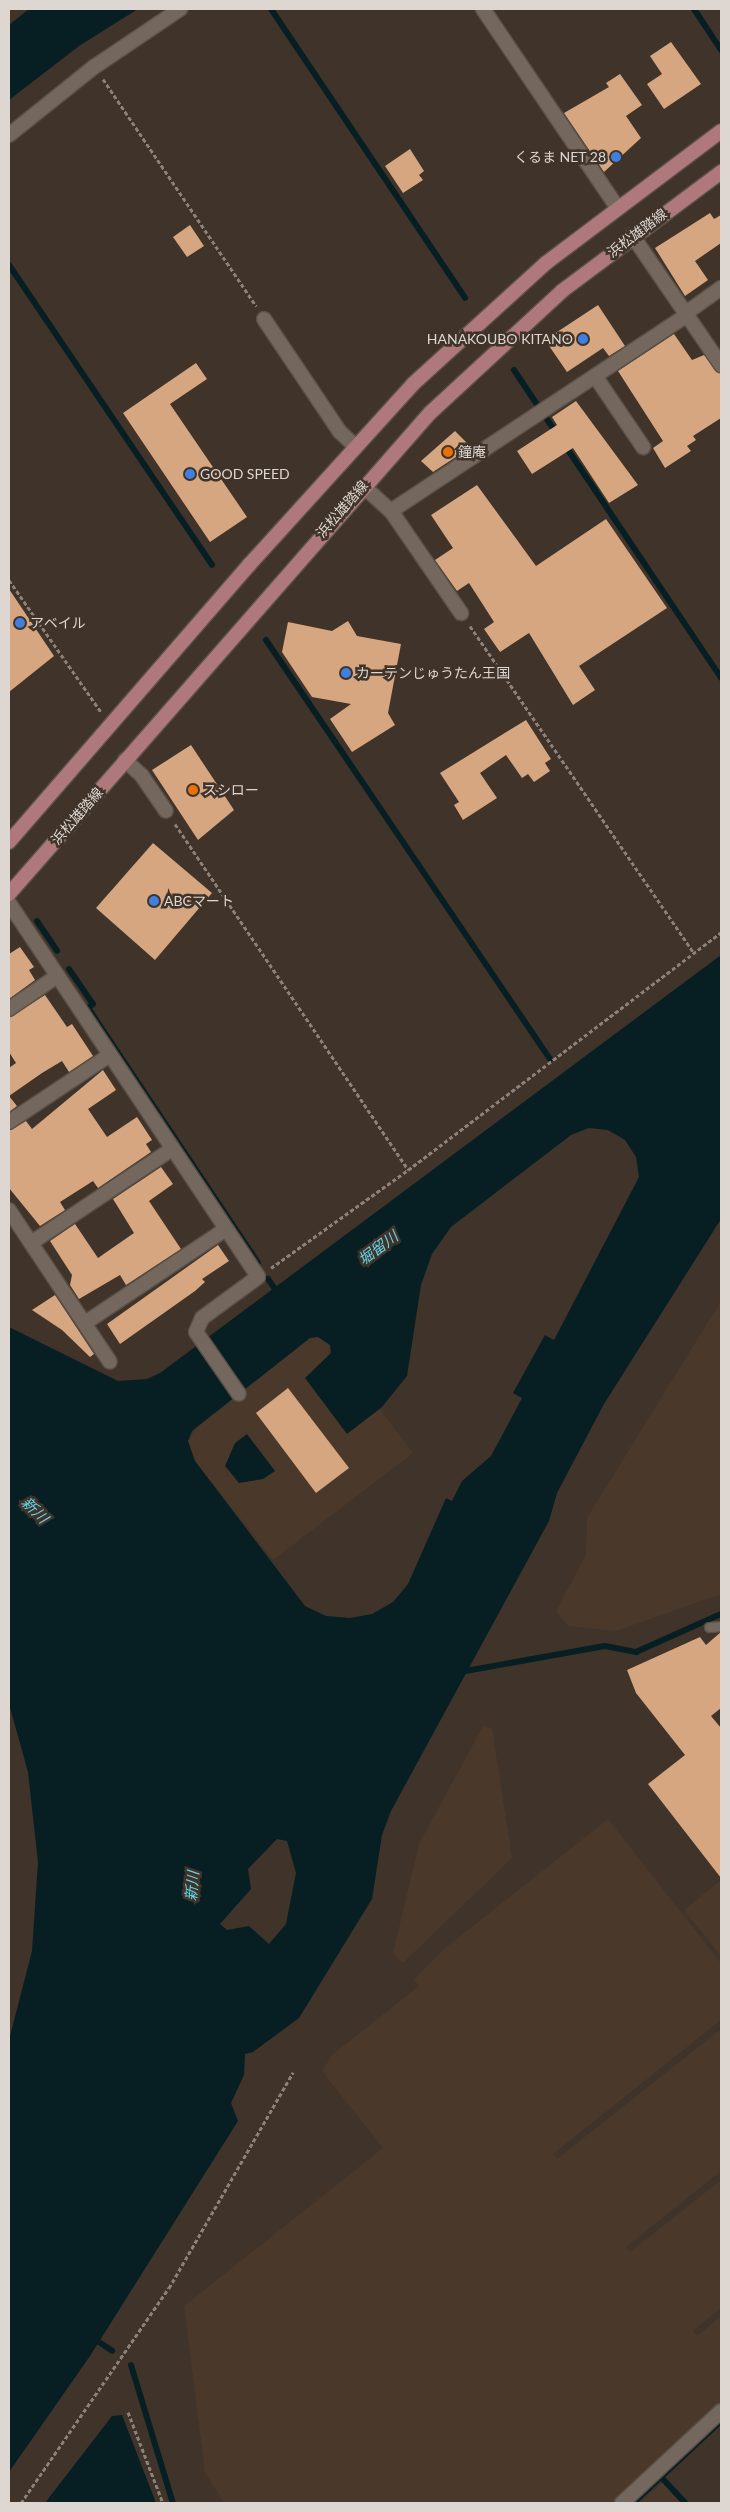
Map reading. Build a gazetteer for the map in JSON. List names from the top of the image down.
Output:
{
  "streets": {
    "main road": ["浜松雄踏線"]
  },
  "water": ["堀留川", "新川"],
  "places": [
    "くるま NET 28",
    "HANAKOUBO KITANO",
    "鐘庵",
    "GOOD SPEED",
    "アベイル",
    "カーテンじゅうたん王国",
    "スシロー",
    "ABCマート"
  ]
}
